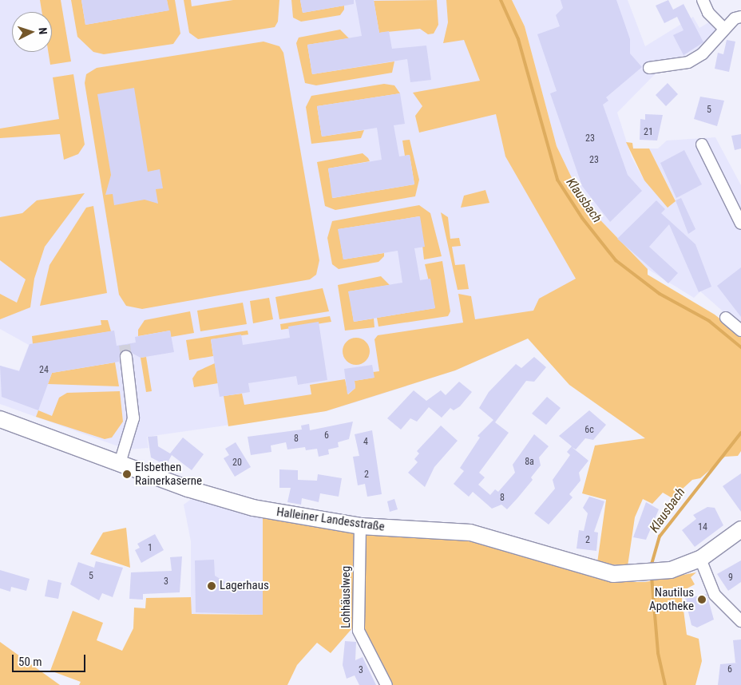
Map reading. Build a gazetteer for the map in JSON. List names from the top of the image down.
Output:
{
  "streets": {
    "main road": ["Halleiner Landesstraße"],
    "street": ["Lohhäuslweg"]
  },
  "crossings": [
    ["Halleiner Landesstraße", "Lohhäuslweg"]
  ],
  "water": ["Klausbach"],
  "places": ["Elsbethen Rainerkaserne", "Lagerhaus", "Nautilus Apotheke"],
  "house_numbers": [
    "5",
    "21",
    "23",
    "23",
    "24",
    "6c",
    "6",
    "8",
    "4",
    "8a",
    "20",
    "2",
    "8",
    "14",
    "2",
    "1",
    "5",
    "9",
    "3",
    "6",
    "3"
  ],
  "scale_bar": "50 m",
  "north": "right"
}
